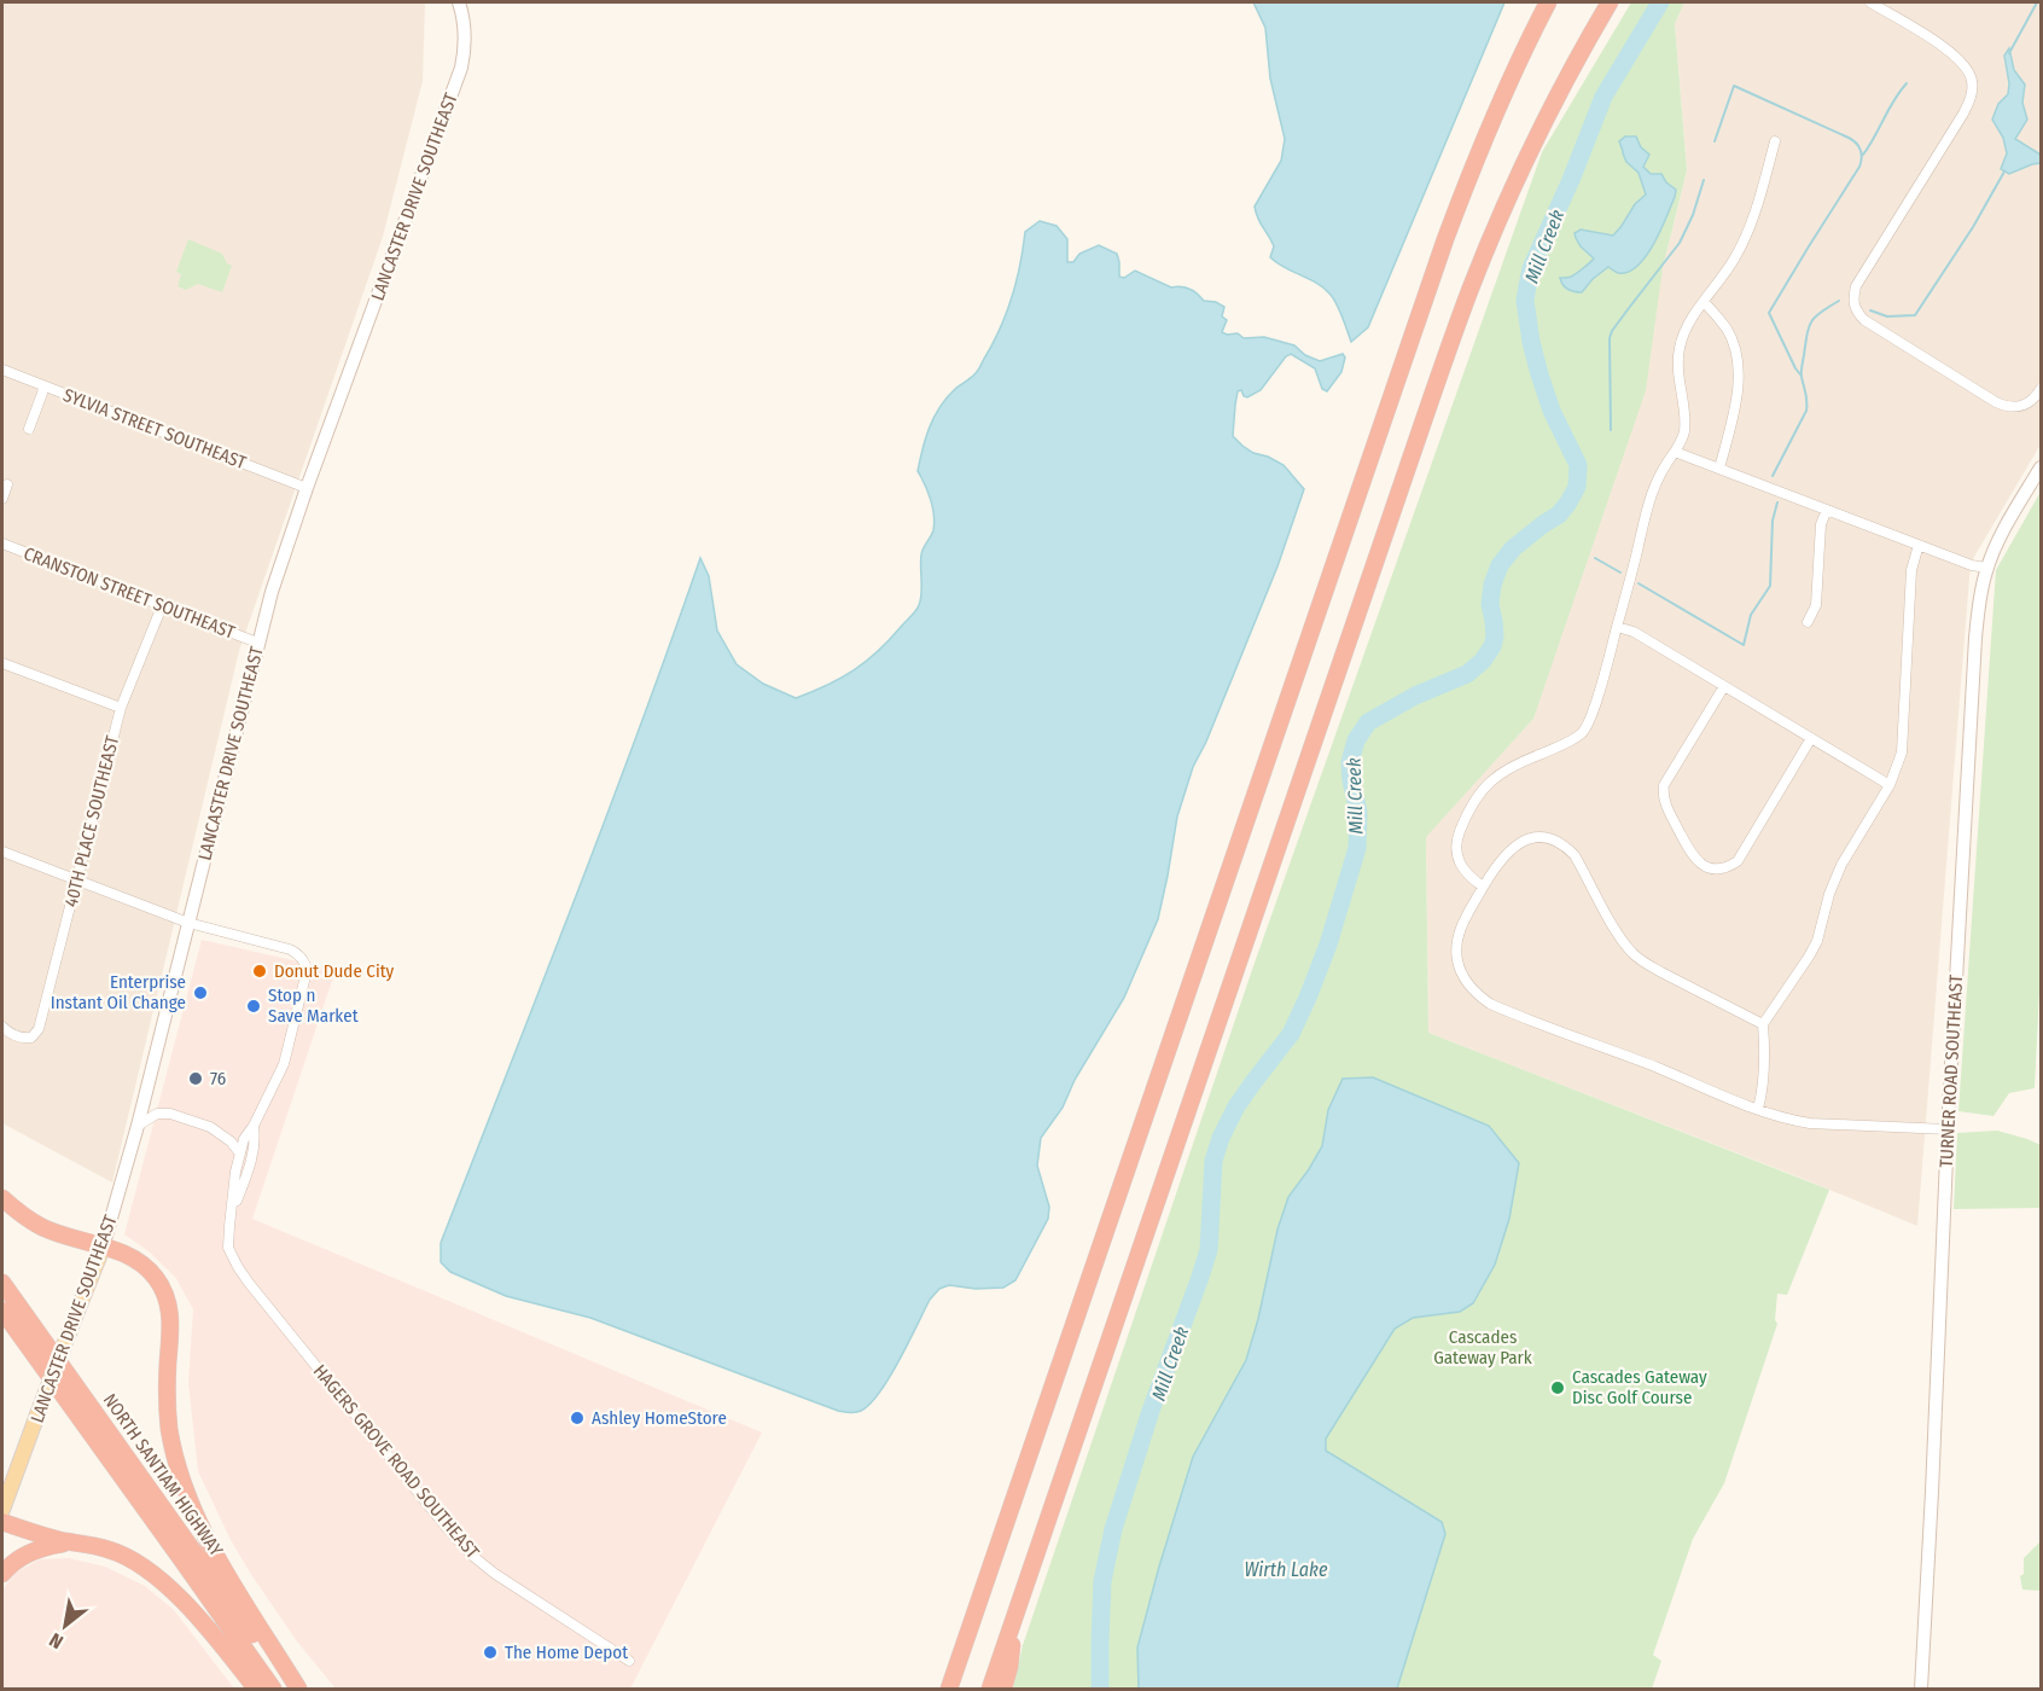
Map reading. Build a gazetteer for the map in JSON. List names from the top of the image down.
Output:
{
  "streets": {
    "highway": ["NORTH SANTIAM HIGHWAY"],
    "main road": ["LANCASTER DRIVE SOUTHEAST", "TURNER ROAD SOUTHEAST"],
    "street": [
      "SYLVIA STREET SOUTHEAST",
      "CRANSTON STREET SOUTHEAST",
      "40TH PLACE SOUTHEAST",
      "HAGERS GROVE ROAD SOUTHEAST"
    ]
  },
  "crossings": [
    ["LANCASTER DRIVE SOUTHEAST", "SYLVIA STREET SOUTHEAST"],
    ["LANCASTER DRIVE SOUTHEAST", "CRANSTON STREET SOUTHEAST"],
    ["LANCASTER DRIVE SOUTHEAST", "HAGERS GROVE ROAD SOUTHEAST"],
    ["CRANSTON STREET SOUTHEAST", "40TH PLACE SOUTHEAST"]
  ],
  "water": ["Mill Creek", "Wirth Lake"],
  "parks": ["Cascades Gateway Park"],
  "places": [
    "Donut Dude City",
    "Enterprise Instant Oil Change",
    "Stop n Save Market",
    "76",
    "Cascades Gateway Disc Golf Course",
    "Ashley HomeStore",
    "The Home Depot"
  ],
  "north": "bottom left"
}
